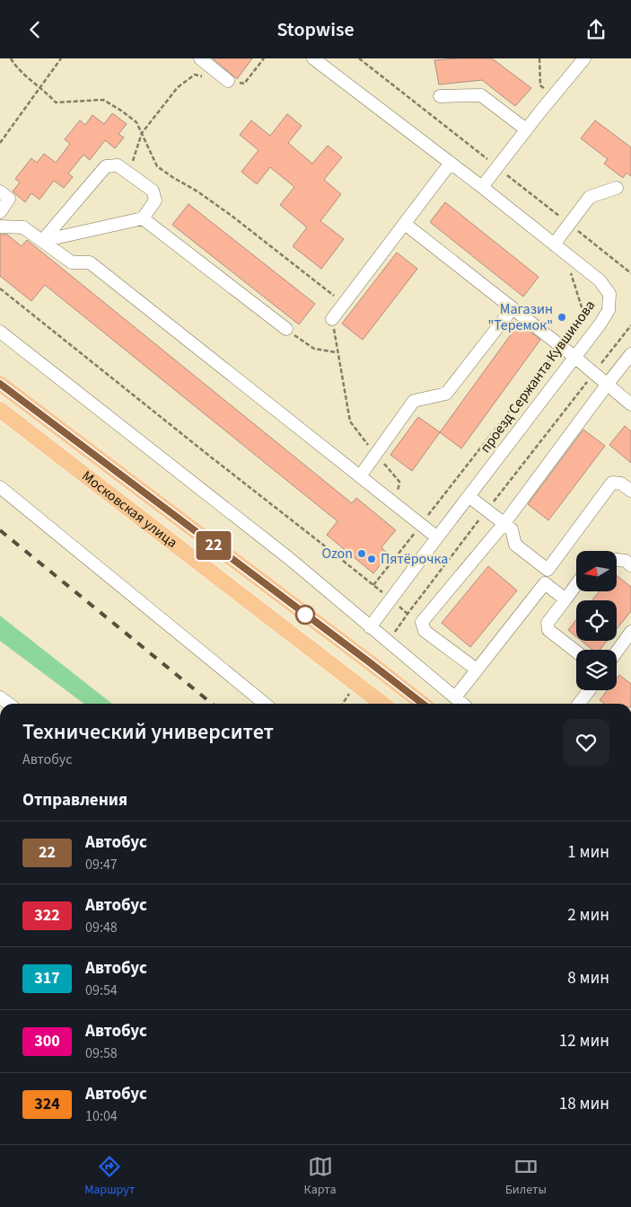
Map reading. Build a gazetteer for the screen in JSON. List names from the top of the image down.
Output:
{
  "streets": {
    "main road": ["Московская улица"],
    "street": ["проезд Сержанта Кувшинова"]
  },
  "places": ["Магазин \"Теремок\"", "Ozon", "Пятёрочка"],
  "lines": ["bus line 22"],
  "north": "left",
  "page": {
    "header": "Stopwise",
    "on_map": "22",
    "heading": [
      ["Технический университет", "Автобус"],
      "Отправления"
    ],
    "list": [
      {
        "mark": "22",
        "name": "Автобус",
        "note": "09:47",
        "value": "1 мин"
      },
      {
        "mark": "322",
        "name": "Автобус",
        "note": "09:48",
        "value": "2 мин"
      },
      {
        "mark": "317",
        "name": "Автобус",
        "note": "09:54",
        "value": "8 мин"
      },
      {
        "mark": "300",
        "name": "Автобус",
        "note": "09:58",
        "value": "12 мин"
      },
      {
        "mark": "324",
        "name": "Автобус",
        "note": "10:04",
        "value": "18 мин"
      }
    ],
    "tabs": ["Маршрут", "Карта", "Билеты"]
  }
}
